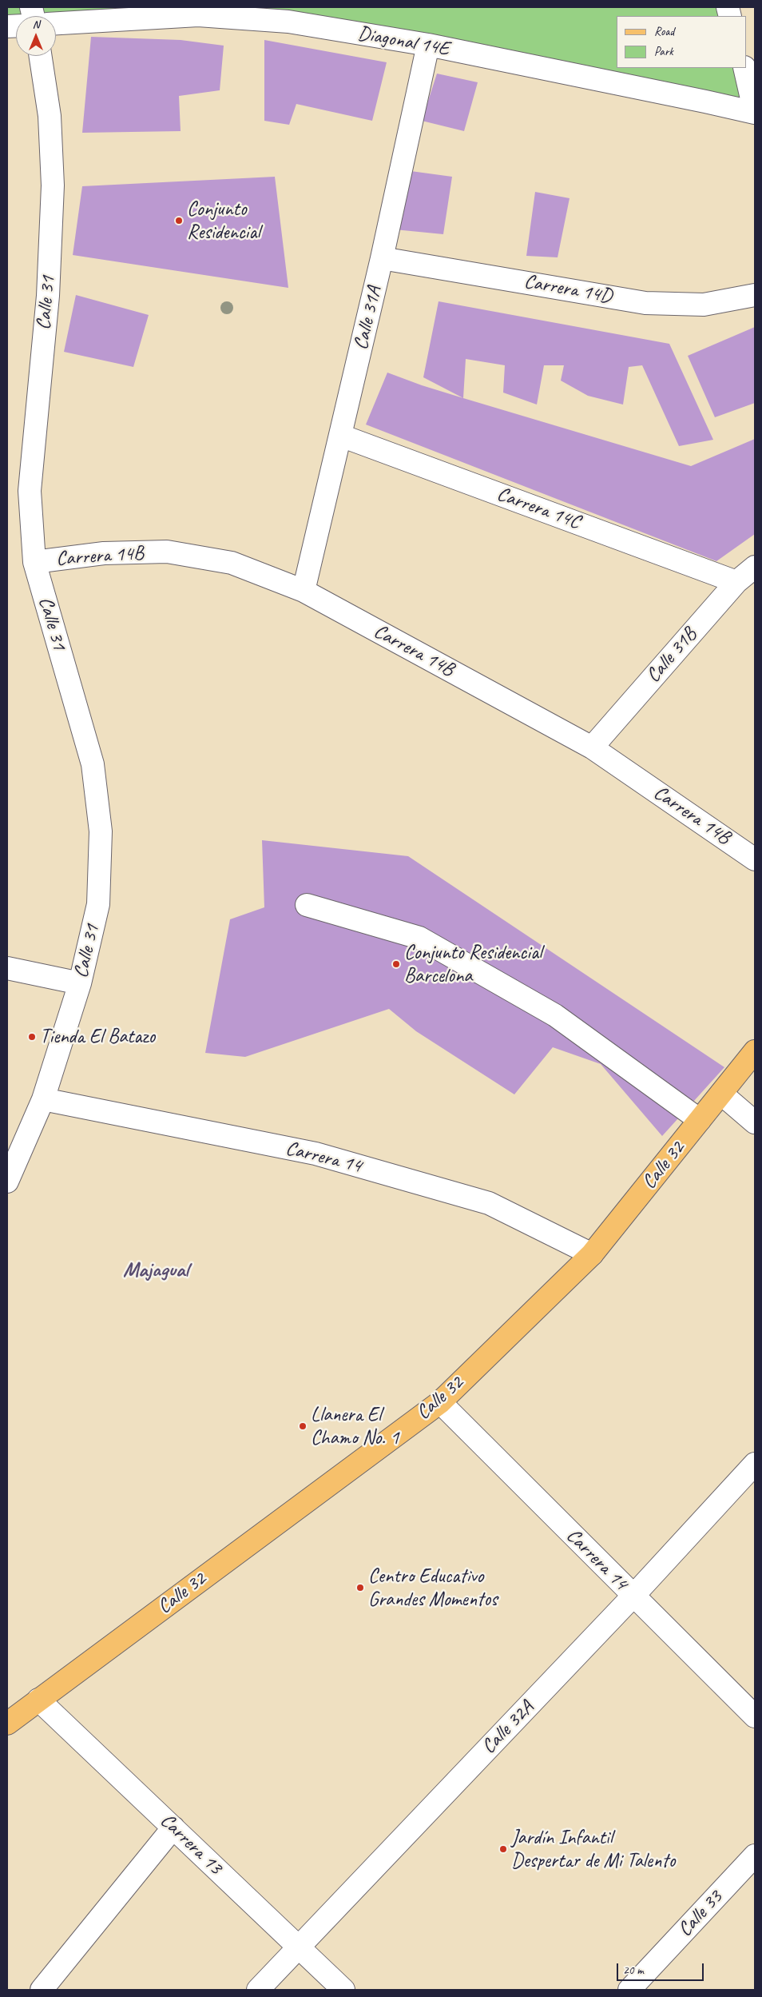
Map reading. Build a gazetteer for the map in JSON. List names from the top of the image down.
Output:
{
  "streets": {
    "main road": ["Calle 32"],
    "street": [
      "Diagonal 14E",
      "Carrera 14D",
      "Calle 31",
      "Calle 31A",
      "Carrera 14C",
      "Carrera 14B",
      "Calle 31B",
      "Carrera 14",
      "Calle 32A",
      "Carrera 13",
      "Calle 33"
    ]
  },
  "crossings": [
    ["Diagonal 14E", "Calle 31A"],
    ["Carrera 14D", "Calle 31A"],
    ["Calle 31", "Carrera 14B"],
    ["Calle 31", "Carrera 14"],
    ["Calle 31A", "Carrera 14C"],
    ["Calle 31A", "Carrera 14B"],
    ["Carrera 14C", "Calle 31B"],
    ["Carrera 14B", "Calle 31B"],
    ["Carrera 14", "Calle 32"],
    ["Carrera 14", "Calle 32A"],
    ["Calle 32", "Carrera 13"],
    ["Calle 32A", "Carrera 13"]
  ],
  "districts": ["Majagual"],
  "places": [
    "Conjunto Residencial",
    "Conjunto Residencial Barcelona",
    "Tienda El Batazo",
    "Llanera El Chamo No. 1",
    "Centro Educativo Grandes Momentos",
    "Jardín Infantil Despertar de Mi Talento"
  ],
  "legend": ["Road", "Park"],
  "scale_bar": "20 m",
  "north": "top"
}
